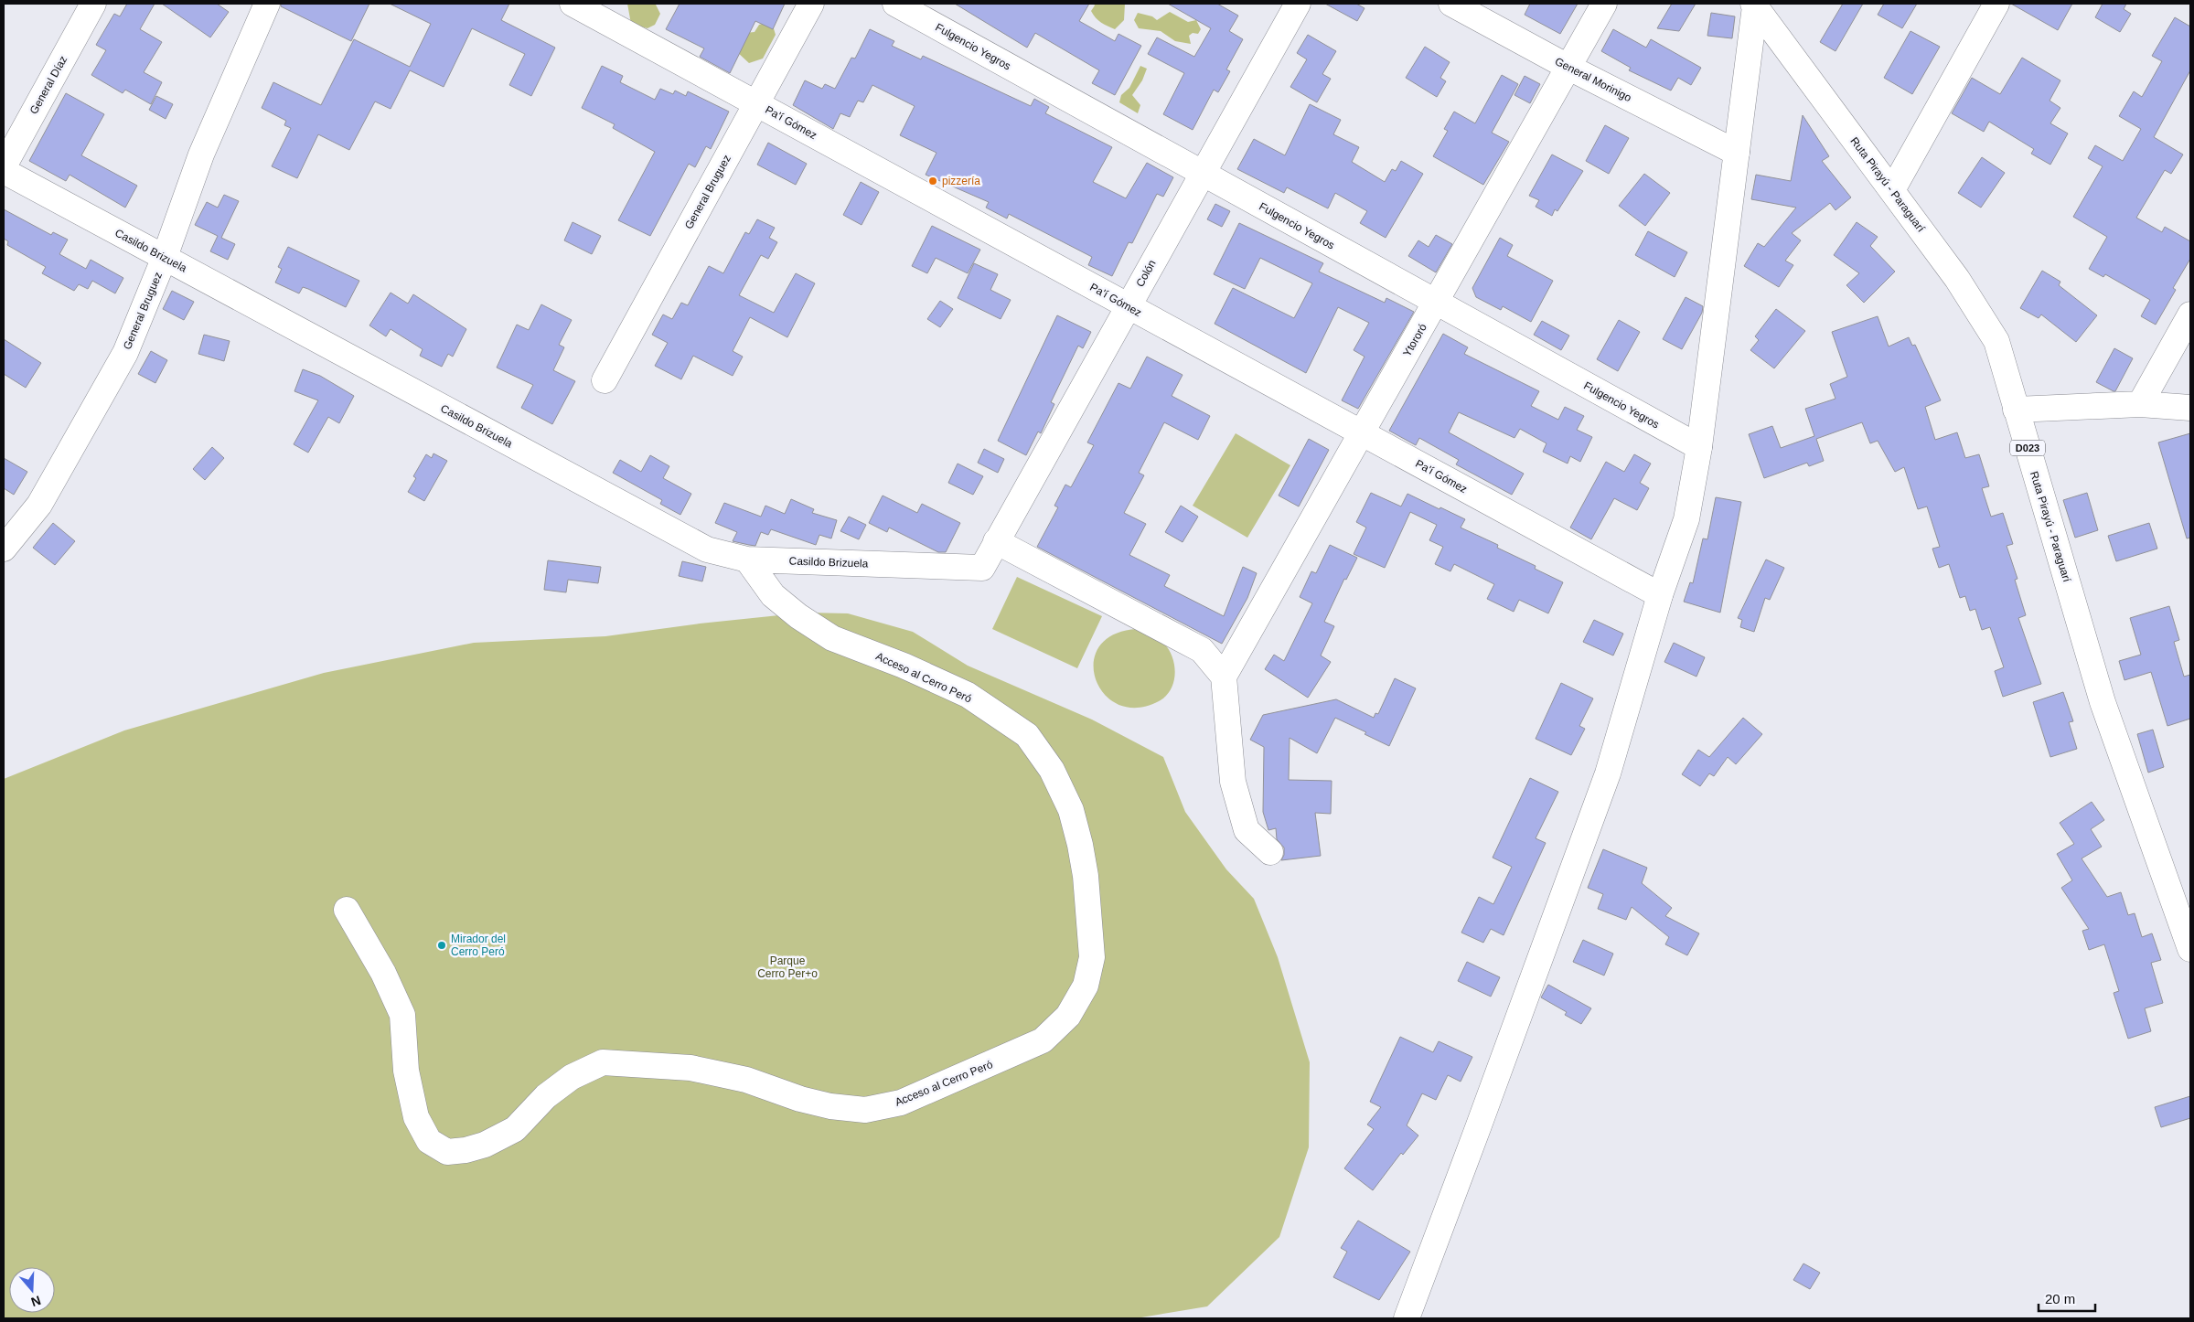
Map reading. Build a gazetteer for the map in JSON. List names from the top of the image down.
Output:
{
  "streets": {
    "street": [
      "Fulgencio Yegros",
      "General Morinigo",
      "General Díaz",
      "Pa'í Gómez",
      "Ruta Pirayú - Paraguarí",
      "General Bruguez",
      "Casildo Brizuela",
      "Colón",
      "Ytororó",
      "D023",
      "Acceso al Cerro Peró"
    ]
  },
  "crossings": [
    ["Fulgencio Yegros", "Colón"],
    ["Fulgencio Yegros", "Ytororó"],
    ["General Morinigo", "Ytororó"],
    ["Pa'í Gómez", "General Bruguez"],
    ["Pa'í Gómez", "Colón"],
    ["Pa'í Gómez", "Ytororó"],
    ["General Bruguez", "Casildo Brizuela"],
    ["Casildo Brizuela", "Colón"],
    ["Casildo Brizuela", "Acceso al Cerro Peró"]
  ],
  "parks": ["Parque Cerro Per+o"],
  "places": ["pizzería", "Mirador del Cerro Peró"],
  "scale_bar": "20 m",
  "north": "bottom"
}
